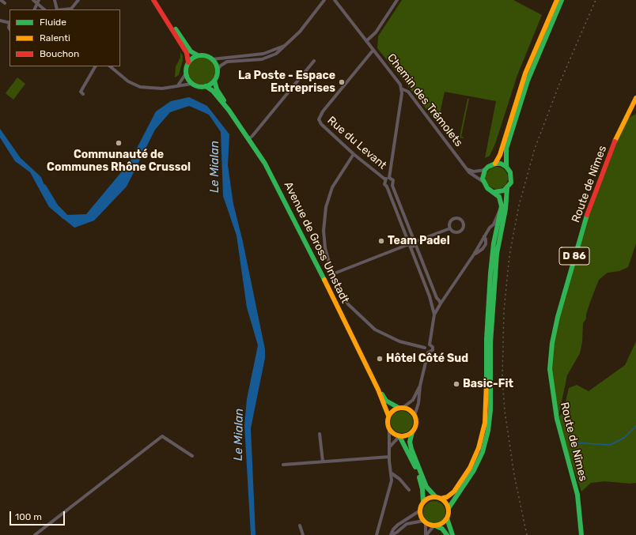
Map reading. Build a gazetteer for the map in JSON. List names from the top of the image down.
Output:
{
  "streets": {
    "main road": ["Route de Nîmes", "Avenue de Gross Umstadt", "D 86"],
    "street": ["Chemin des Trémolets", "Rue du Levant"]
  },
  "crossings": [
    ["Chemin des Trémolets", "Rue du Levant"]
  ],
  "water": ["Le Mialan"],
  "places": [
    "La Poste - Espace Entreprises",
    "Communauté de Communes Rhône Crussol",
    "Team Padel",
    "Hôtel Côté Sud",
    "Basic-Fit"
  ],
  "legend": ["Fluide", "Ralenti", "Bouchon"],
  "scale_bar": "100 m"
}
